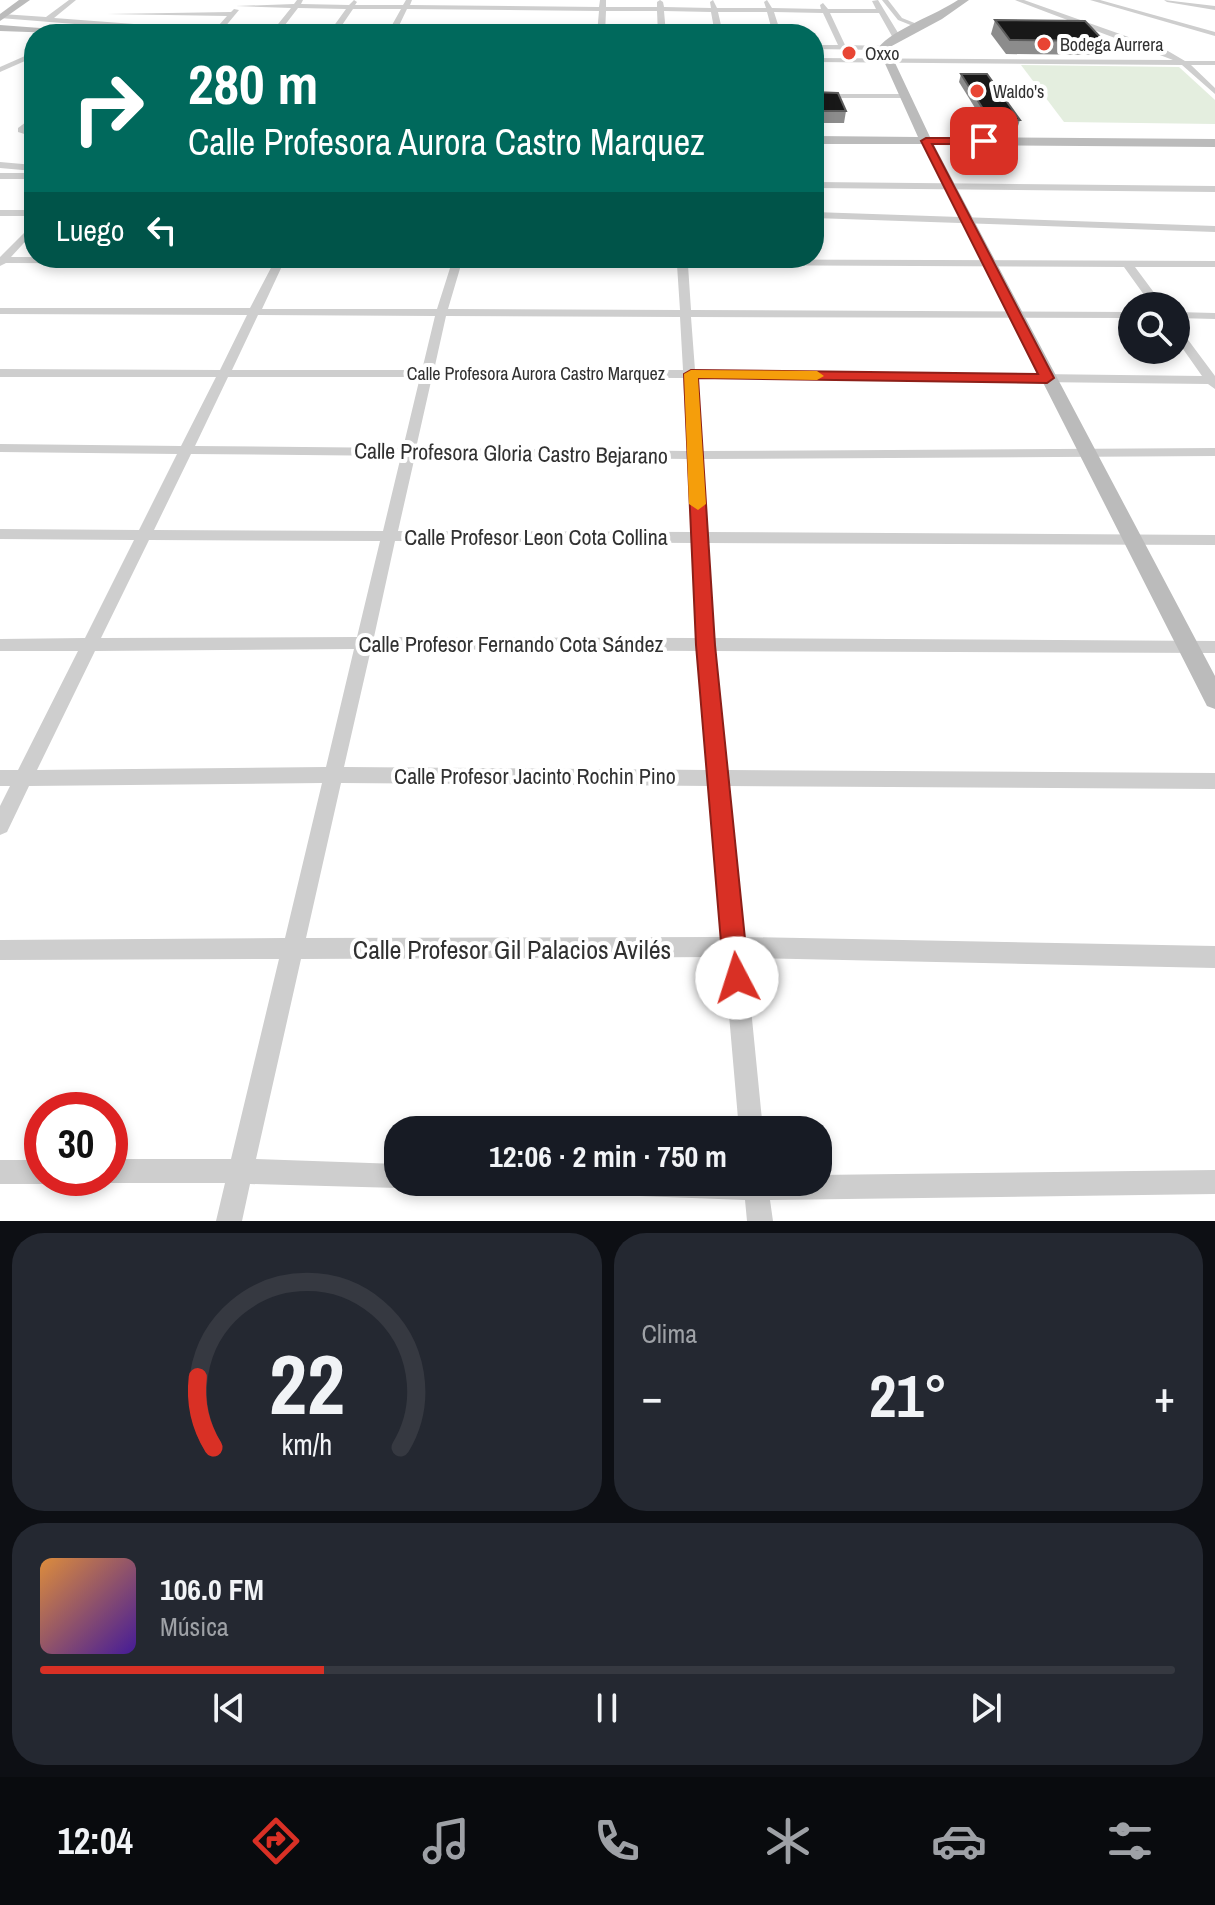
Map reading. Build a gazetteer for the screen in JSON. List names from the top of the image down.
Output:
{
  "streets": {
    "street": [
      "Calle Profesora Aurora Castro Marquez",
      "Calle Profesora Gloria Castro Bejarano",
      "Calle Profesor Leon Cota Collina",
      "Calle Profesor Fernando Cota Sández",
      "Calle Profesor Jacinto Rochin Pino",
      "Calle Profesor Gil Palacios Avilés"
    ]
  },
  "places": ["Bodega Aurrera", "Oxxo", "Waldo's"],
  "page": {
    "turn": ["280 m", "Calle Profesora Aurora Castro Marquez"],
    "then": "Luego",
    "limit": "30",
    "trip": "12:06 · 2 min · 750 m",
    "tile": "Clima",
    "heat": ["−", "21°", "+"],
    "song": ["106.0 FM", "Música"],
    "tabs": "12:04",
    "gauge": ["22", "km/h"]
  }
}
